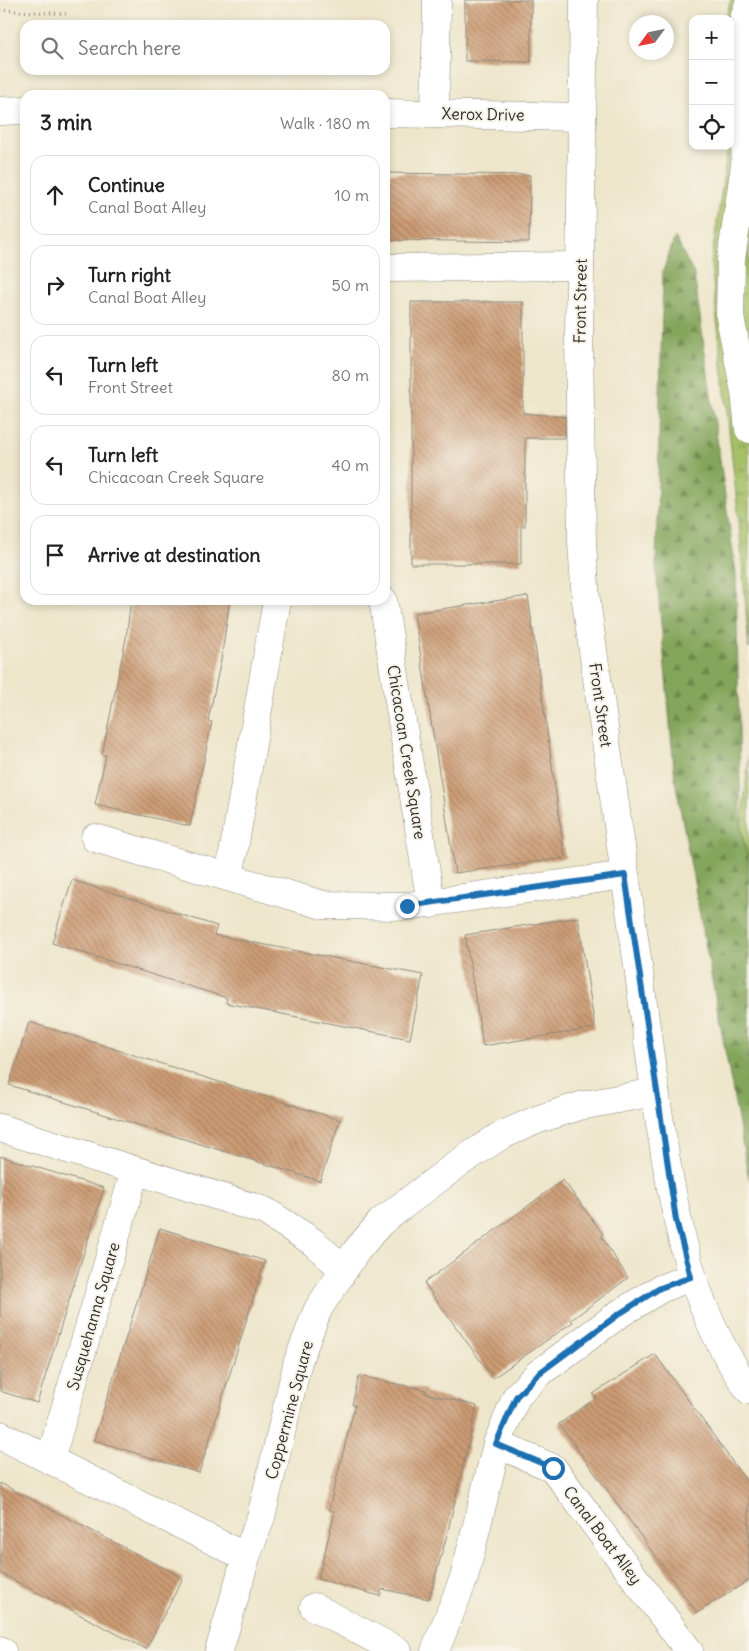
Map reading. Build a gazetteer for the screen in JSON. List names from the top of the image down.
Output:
{
  "streets": {
    "street": [
      "Xerox Drive",
      "Front Street",
      "Chicacoan Creek Square",
      "Susquehanna Square",
      "Coppermine Square",
      "Canal Boat Alley"
    ]
  },
  "crossings": [
    ["Xerox Drive", "Front Street"],
    ["Front Street", "Coppermine Square"]
  ],
  "north": "bottom left",
  "page": {
    "map_buttons": ["+", "−"],
    "search": "Search here",
    "heading": ["3 min", "Walk · 180 m"],
    "list": [
      ["Continue", "Canal Boat Alley", "10 m"],
      ["Turn right", "Canal Boat Alley", "50 m"],
      ["Turn left", "Front Street", "80 m"],
      ["Turn left", "Chicacoan Creek Square", "40 m"],
      "Arrive at destination"
    ]
  }
}
